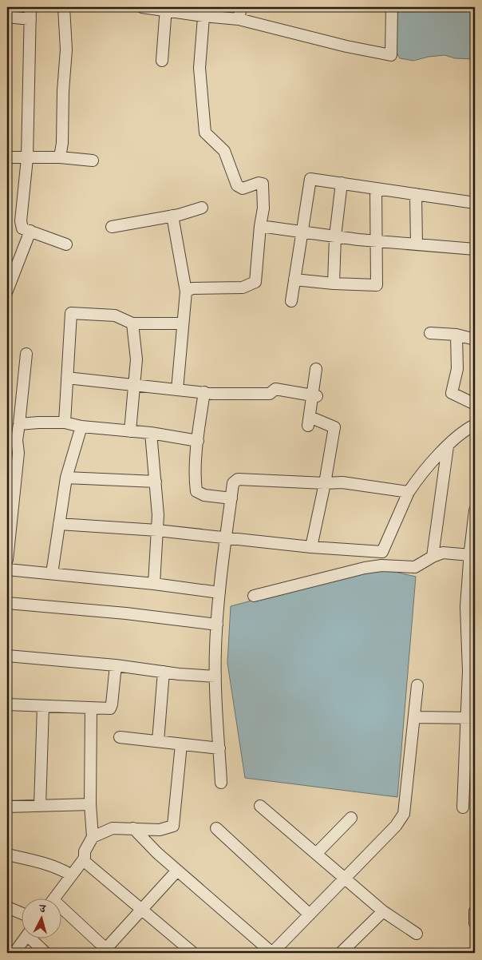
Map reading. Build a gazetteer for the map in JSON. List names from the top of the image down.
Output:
{
  "north": "top"
}
